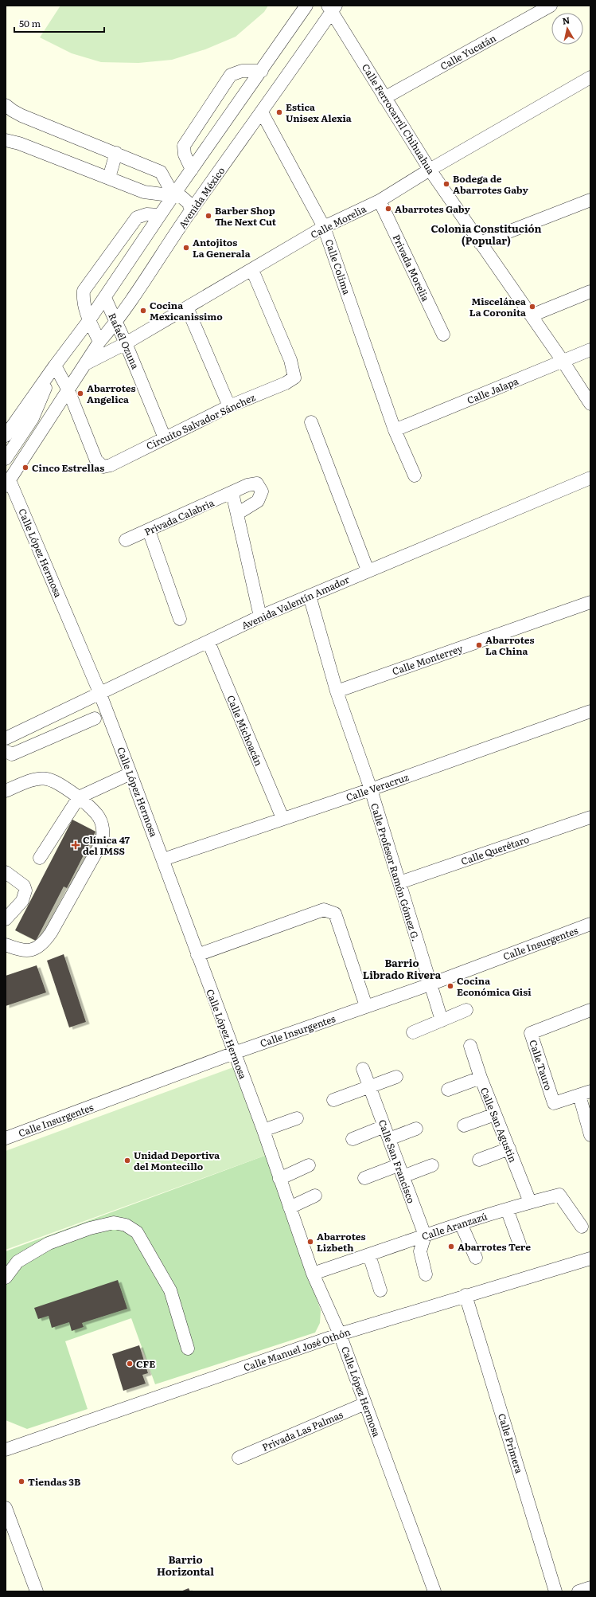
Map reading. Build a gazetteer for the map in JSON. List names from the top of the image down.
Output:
{
  "streets": {
    "street": [
      "Calle Yucatán",
      "Calle Ferrocarril Chihuahua",
      "Avenida México",
      "Calle Morelia",
      "Calle Colima",
      "Privada Morelia",
      "Rafaél Ozuna",
      "Calle Jalapa",
      "Circuito Salvador Sánchez",
      "Privada Calabria",
      "Calle López Hermosa",
      "Avenida Valentín Amador",
      "Calle Monterrey",
      "Calle Michoacán",
      "Calle Veracruz",
      "Calle Querétaro",
      "Calle Profesor Ramón Gómez G.",
      "Calle Insurgentes",
      "Calle Tauro",
      "Calle San Agustín",
      "Calle San Francisco",
      "Calle Aranzazú",
      "Calle Manuel José Othón",
      "Privada Las Palmas",
      "Calle Primera"
    ]
  },
  "crossings": [
    ["Calle Yucatán", "Calle Ferrocarril Chihuahua"],
    ["Calle Ferrocarril Chihuahua", "Avenida México"],
    ["Calle Ferrocarril Chihuahua", "Calle Morelia"],
    ["Calle Ferrocarril Chihuahua", "Calle Jalapa"],
    ["Avenida México", "Calle Morelia"],
    ["Avenida México", "Calle Colima"],
    ["Avenida México", "Rafaél Ozuna"],
    ["Avenida México", "Circuito Salvador Sánchez"],
    ["Avenida México", "Calle López Hermosa"],
    ["Calle Morelia", "Calle Colima"],
    ["Calle Morelia", "Privada Morelia"],
    ["Calle Morelia", "Rafaél Ozuna"],
    ["Calle Morelia", "Circuito Salvador Sánchez"],
    ["Calle Colima", "Calle Jalapa"],
    ["Rafaél Ozuna", "Circuito Salvador Sánchez"],
    ["Calle López Hermosa", "Avenida Valentín Amador"],
    ["Calle López Hermosa", "Calle Veracruz"],
    ["Calle López Hermosa", "Calle Insurgentes"],
    ["Calle López Hermosa", "Calle Aranzazú"],
    ["Calle López Hermosa", "Calle Manuel José Othón"],
    ["Calle López Hermosa", "Privada Las Palmas"],
    ["Avenida Valentín Amador", "Calle Michoacán"],
    ["Avenida Valentín Amador", "Calle Profesor Ramón Gómez G."],
    ["Calle Monterrey", "Calle Profesor Ramón Gómez G."],
    ["Calle Michoacán", "Calle Veracruz"],
    ["Calle Veracruz", "Calle Profesor Ramón Gómez G."],
    ["Calle Querétaro", "Calle Profesor Ramón Gómez G."],
    ["Calle Profesor Ramón Gómez G.", "Calle Insurgentes"],
    ["Calle San Agustín", "Calle Aranzazú"],
    ["Calle San Francisco", "Calle Aranzazú"],
    ["Calle Manuel José Othón", "Calle Primera"]
  ],
  "districts": ["Colonia Constitución (Popular)", "Barrio Librado Rivera", "Barrio Horizontal"],
  "places": {
    "other": [
      "Estica Unisex Alexia",
      "Bodega de Abarrotes Gaby",
      "Abarrotes Gaby",
      "Barber Shop The Next Cut",
      "Antojitos La Generala",
      "Miscelánea La Coronita",
      "Cocina Mexicanissimo",
      "Abarrotes Angelica",
      "Cinco Estrellas",
      "Abarrotes La China",
      "Cocina Económica Gisi",
      "Unidad Deportiva del Montecillo",
      "Abarrotes Lizbeth",
      "Abarrotes Tere",
      "CFE",
      "Tiendas 3B"
    ],
    "health": ["Clínica 47 del IMSS"]
  },
  "scale_bar": "50 m",
  "north": "top"
}
